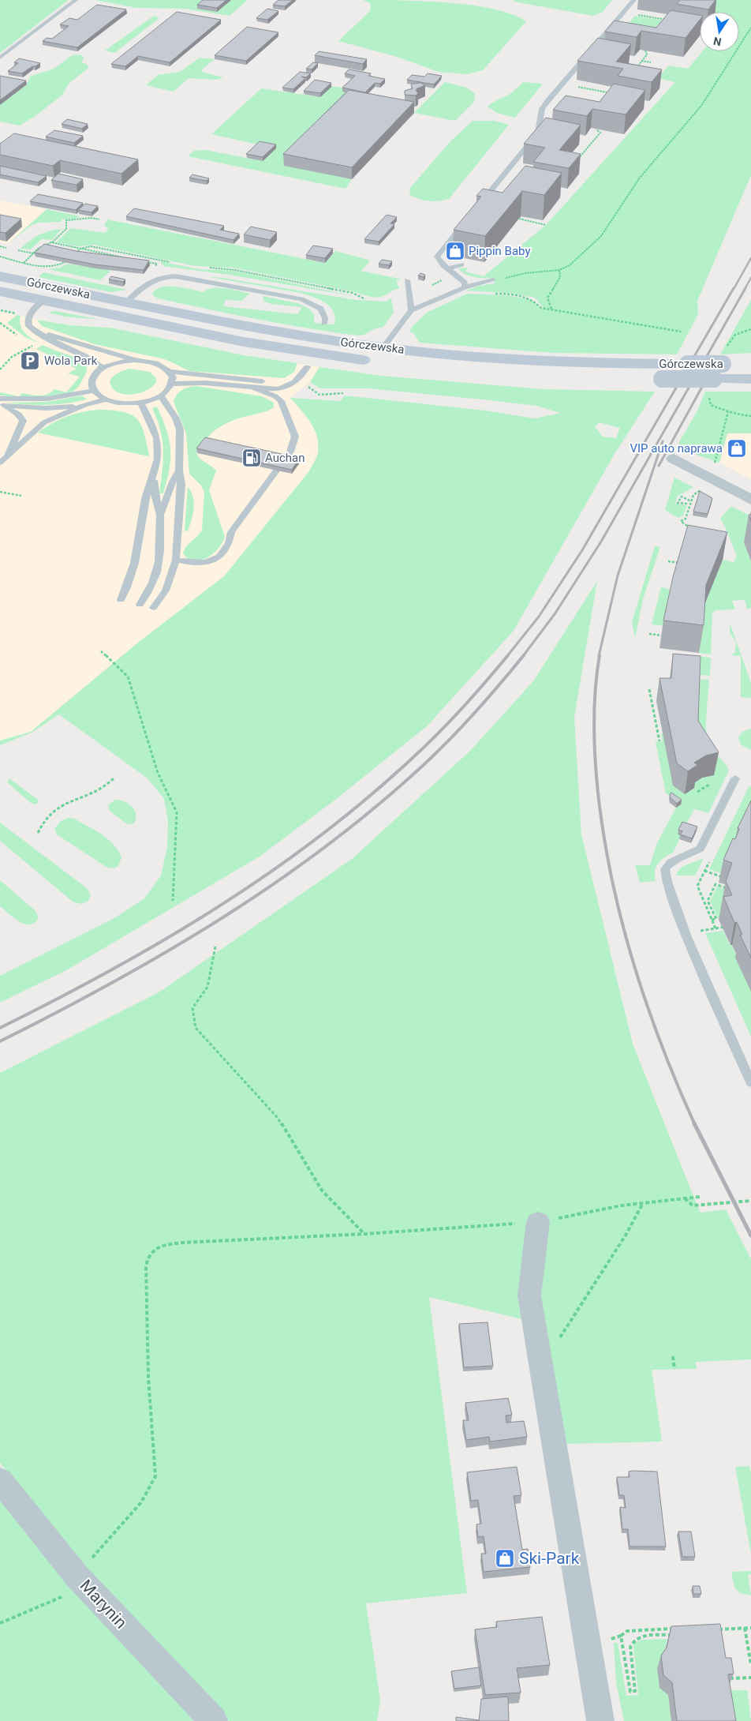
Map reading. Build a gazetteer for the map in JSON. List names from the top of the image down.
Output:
{
  "streets": {
    "main road": ["Górczewska"],
    "street": ["Marynin"]
  },
  "places": {
    "shop": ["Pippin Baby", "VIP auto naprawa", "Ski-Park"],
    "parking": ["Wola Park"],
    "fuel station": ["Auchan"]
  },
  "north": "bottom"
}
